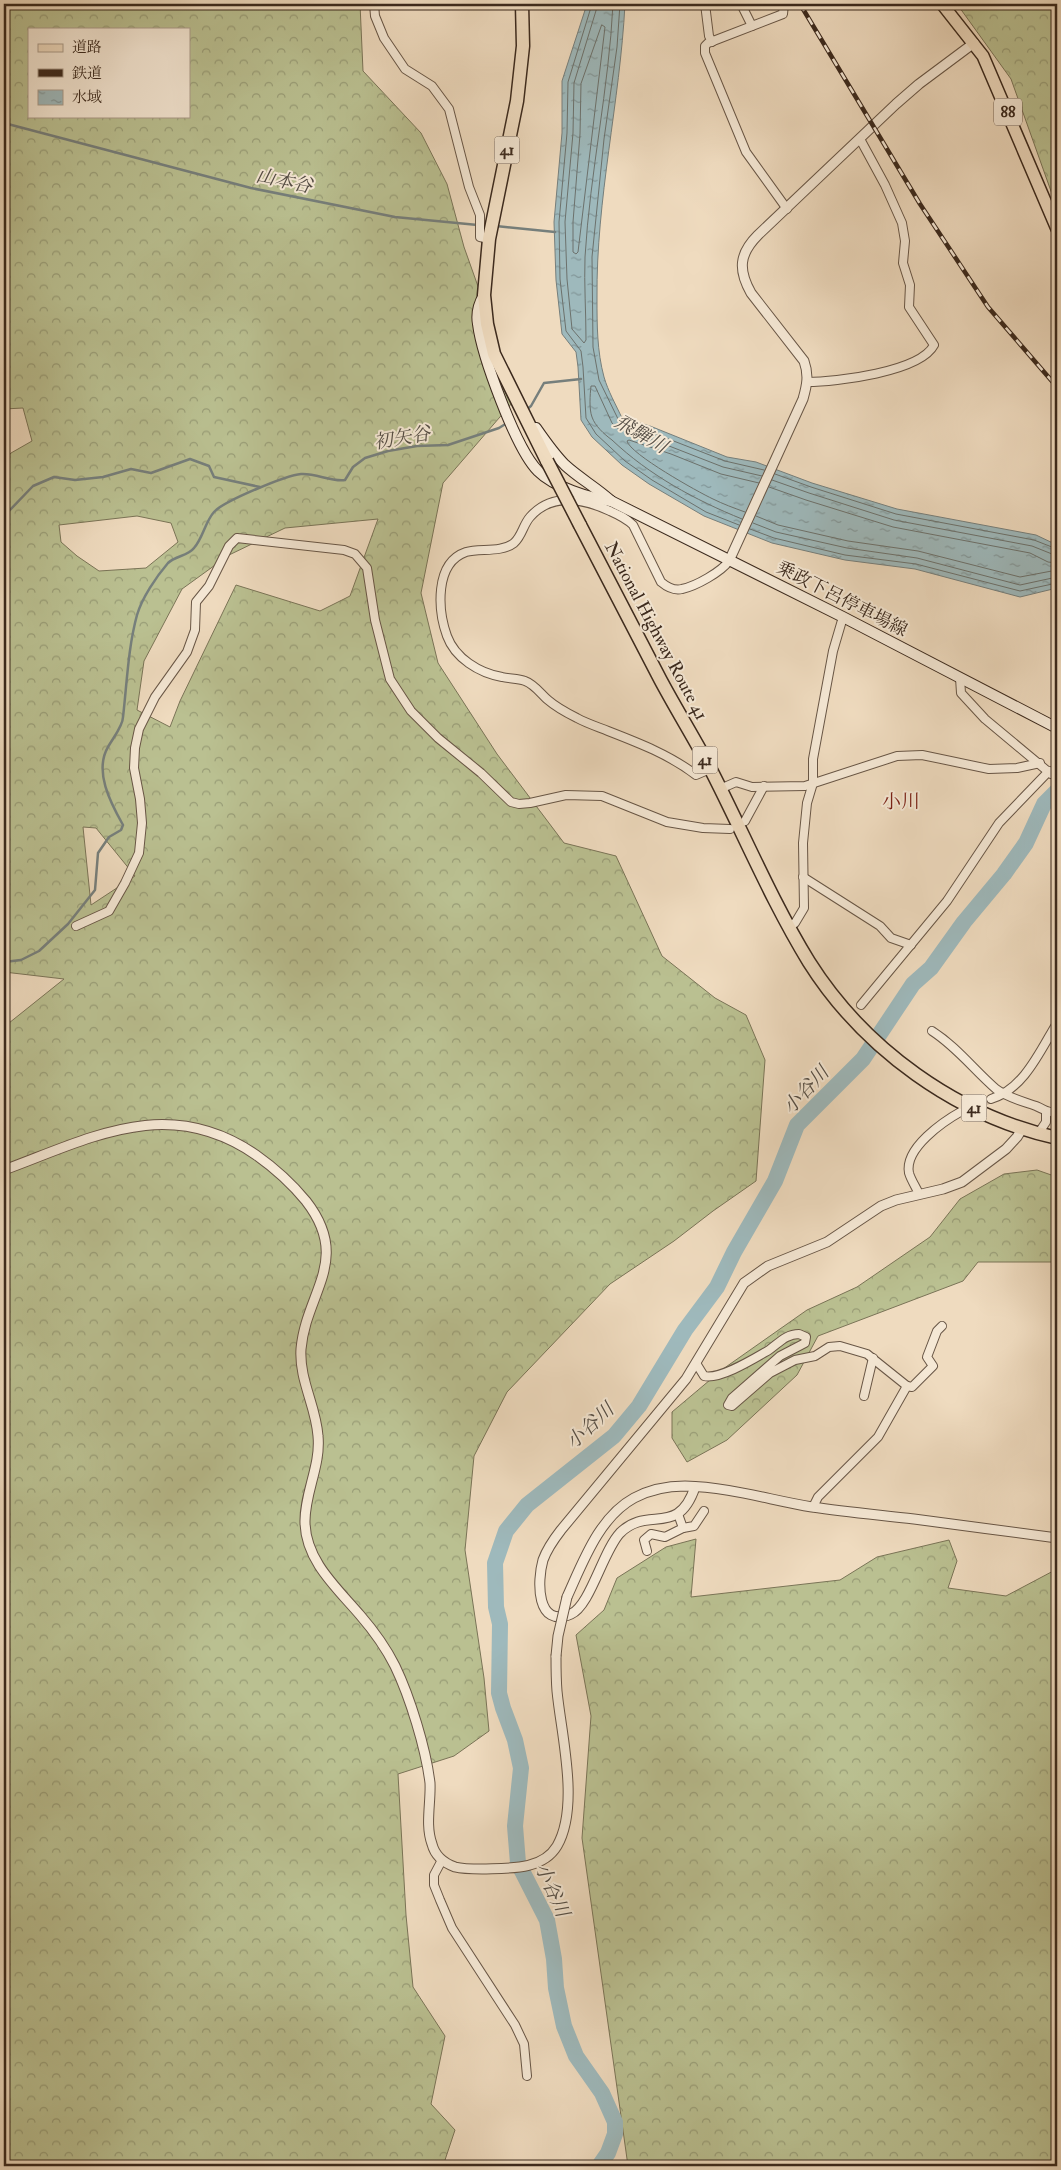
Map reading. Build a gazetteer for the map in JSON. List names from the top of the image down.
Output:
{
  "streets": {
    "highway": ["41", "National Highway Route 41"],
    "main road": ["88", "乗政下呂停車場線"]
  },
  "districts": ["小川"],
  "water": [
    "山本谷",
    "飛騨川",
    "初矢谷",
    "小谷川"
  ],
  "legend": ["道路", "鉄道", "水域"]
}
